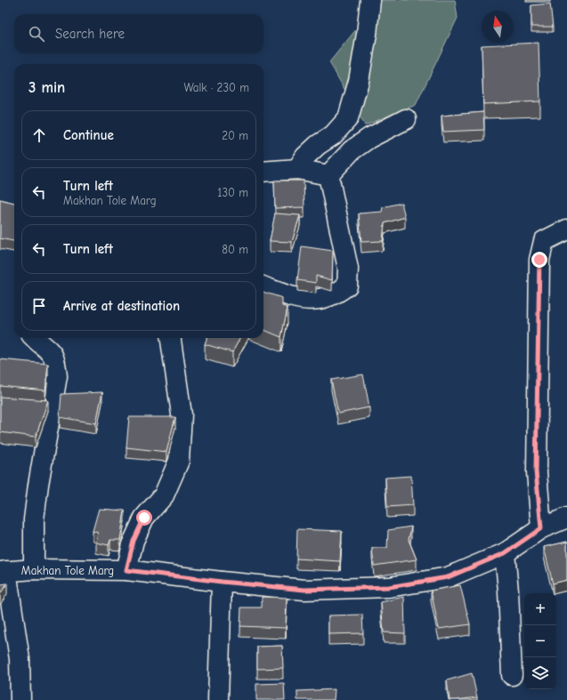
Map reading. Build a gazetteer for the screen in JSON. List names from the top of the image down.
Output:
{
  "streets": {
    "street": ["Makhan Tole Marg"]
  },
  "north": "top",
  "page": {
    "search": "Search here",
    "heading": ["3 min", "Walk · 230 m"],
    "list": [
      ["Continue", "20 m"],
      ["Turn left", "Makhan Tole Marg", "130 m"],
      ["Turn left", "80 m"],
      "Arrive at destination"
    ],
    "map_buttons": ["+", "−"]
  }
}
